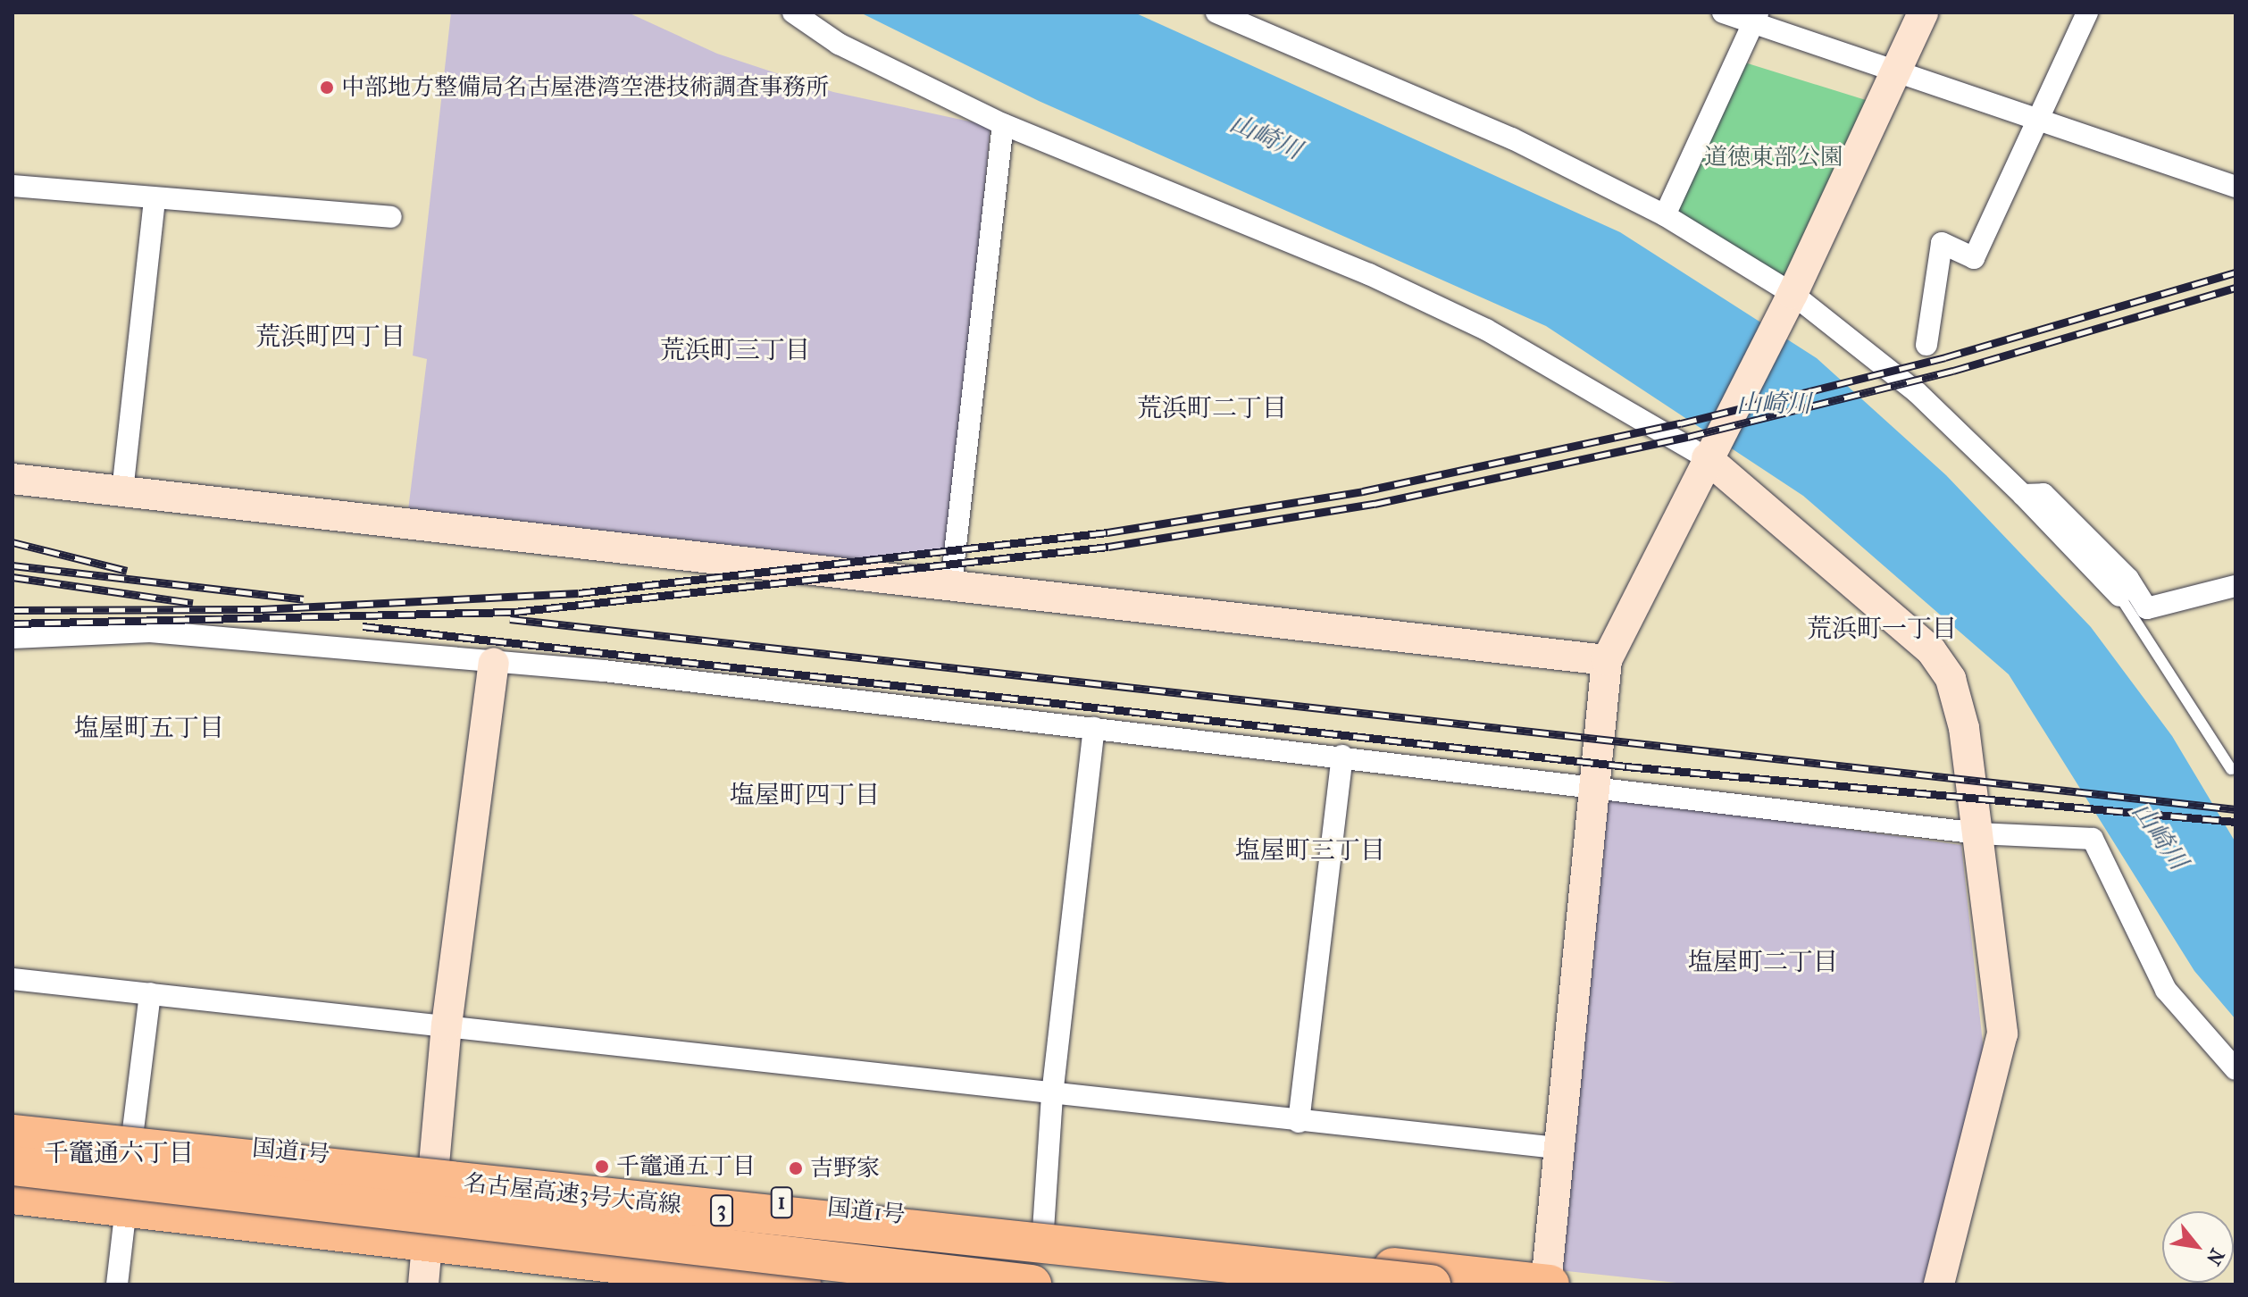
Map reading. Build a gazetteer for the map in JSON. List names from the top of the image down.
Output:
{
  "streets": {
    "highway": [
      "国道1号",
      "名古屋高速3号大高線",
      "1",
      "3"
    ]
  },
  "districts": [
    "荒浜町四丁目",
    "荒浜町三丁目",
    "荒浜町二丁目",
    "荒浜町一丁目",
    "塩屋町五丁目",
    "塩屋町四丁目",
    "塩屋町三丁目",
    "塩屋町二丁目",
    "千竈通六丁目"
  ],
  "water": ["山崎川"],
  "parks": ["道徳東部公園"],
  "places": ["中部地方整備局名古屋港湾空港技術調査事務所", "千竈通五丁目", "吉野家"],
  "north": "bottom right"
}
